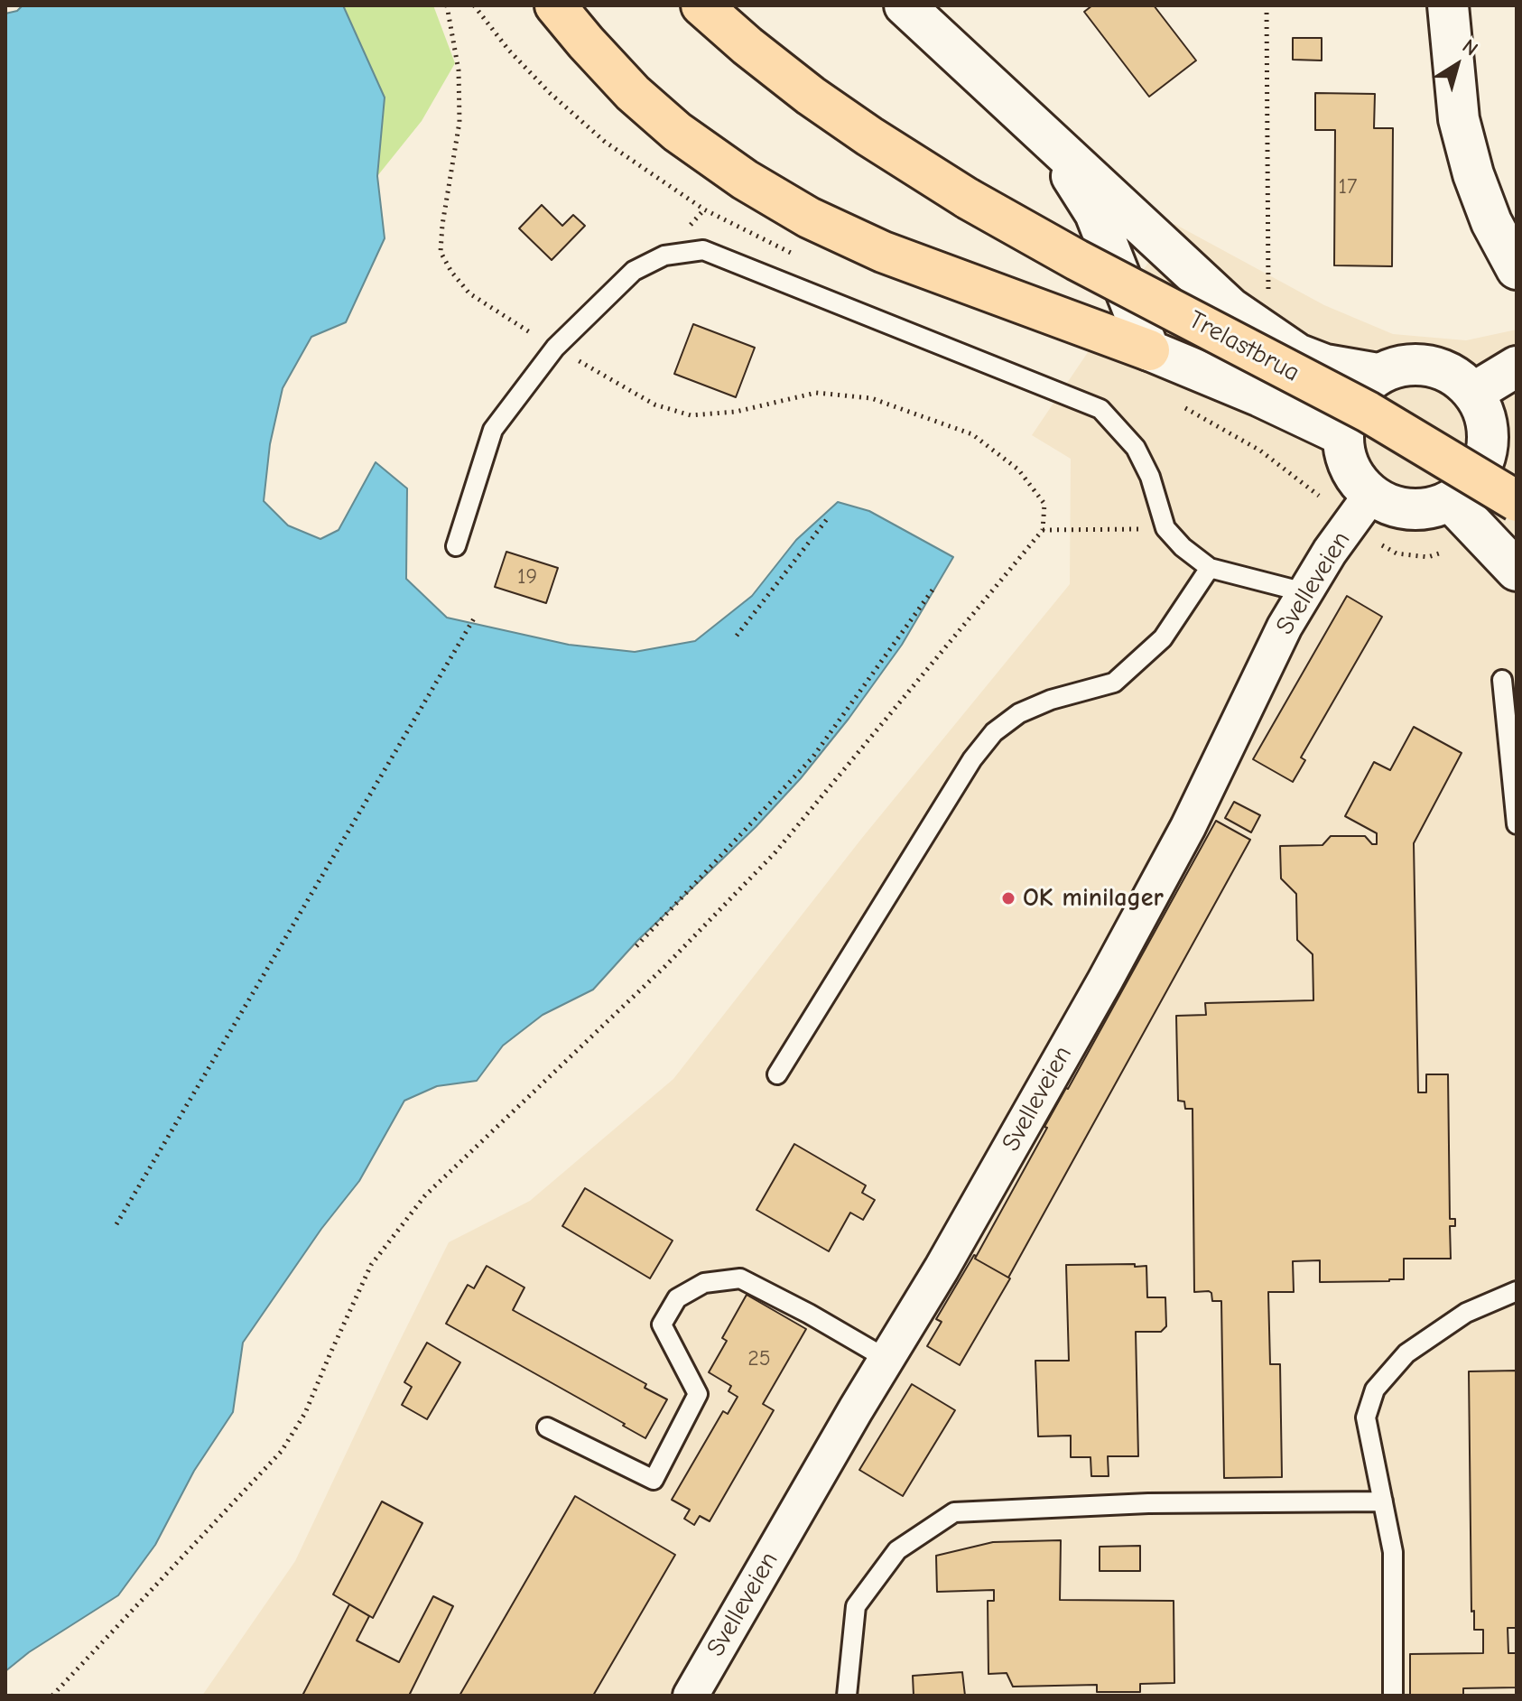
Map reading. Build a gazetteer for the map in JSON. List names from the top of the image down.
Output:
{
  "streets": {
    "highway": ["Trelastbrua"],
    "street": ["Svelleveien"]
  },
  "places": ["OK minilager"],
  "house_numbers": ["17", "19", "25"],
  "north": "top right"
}
